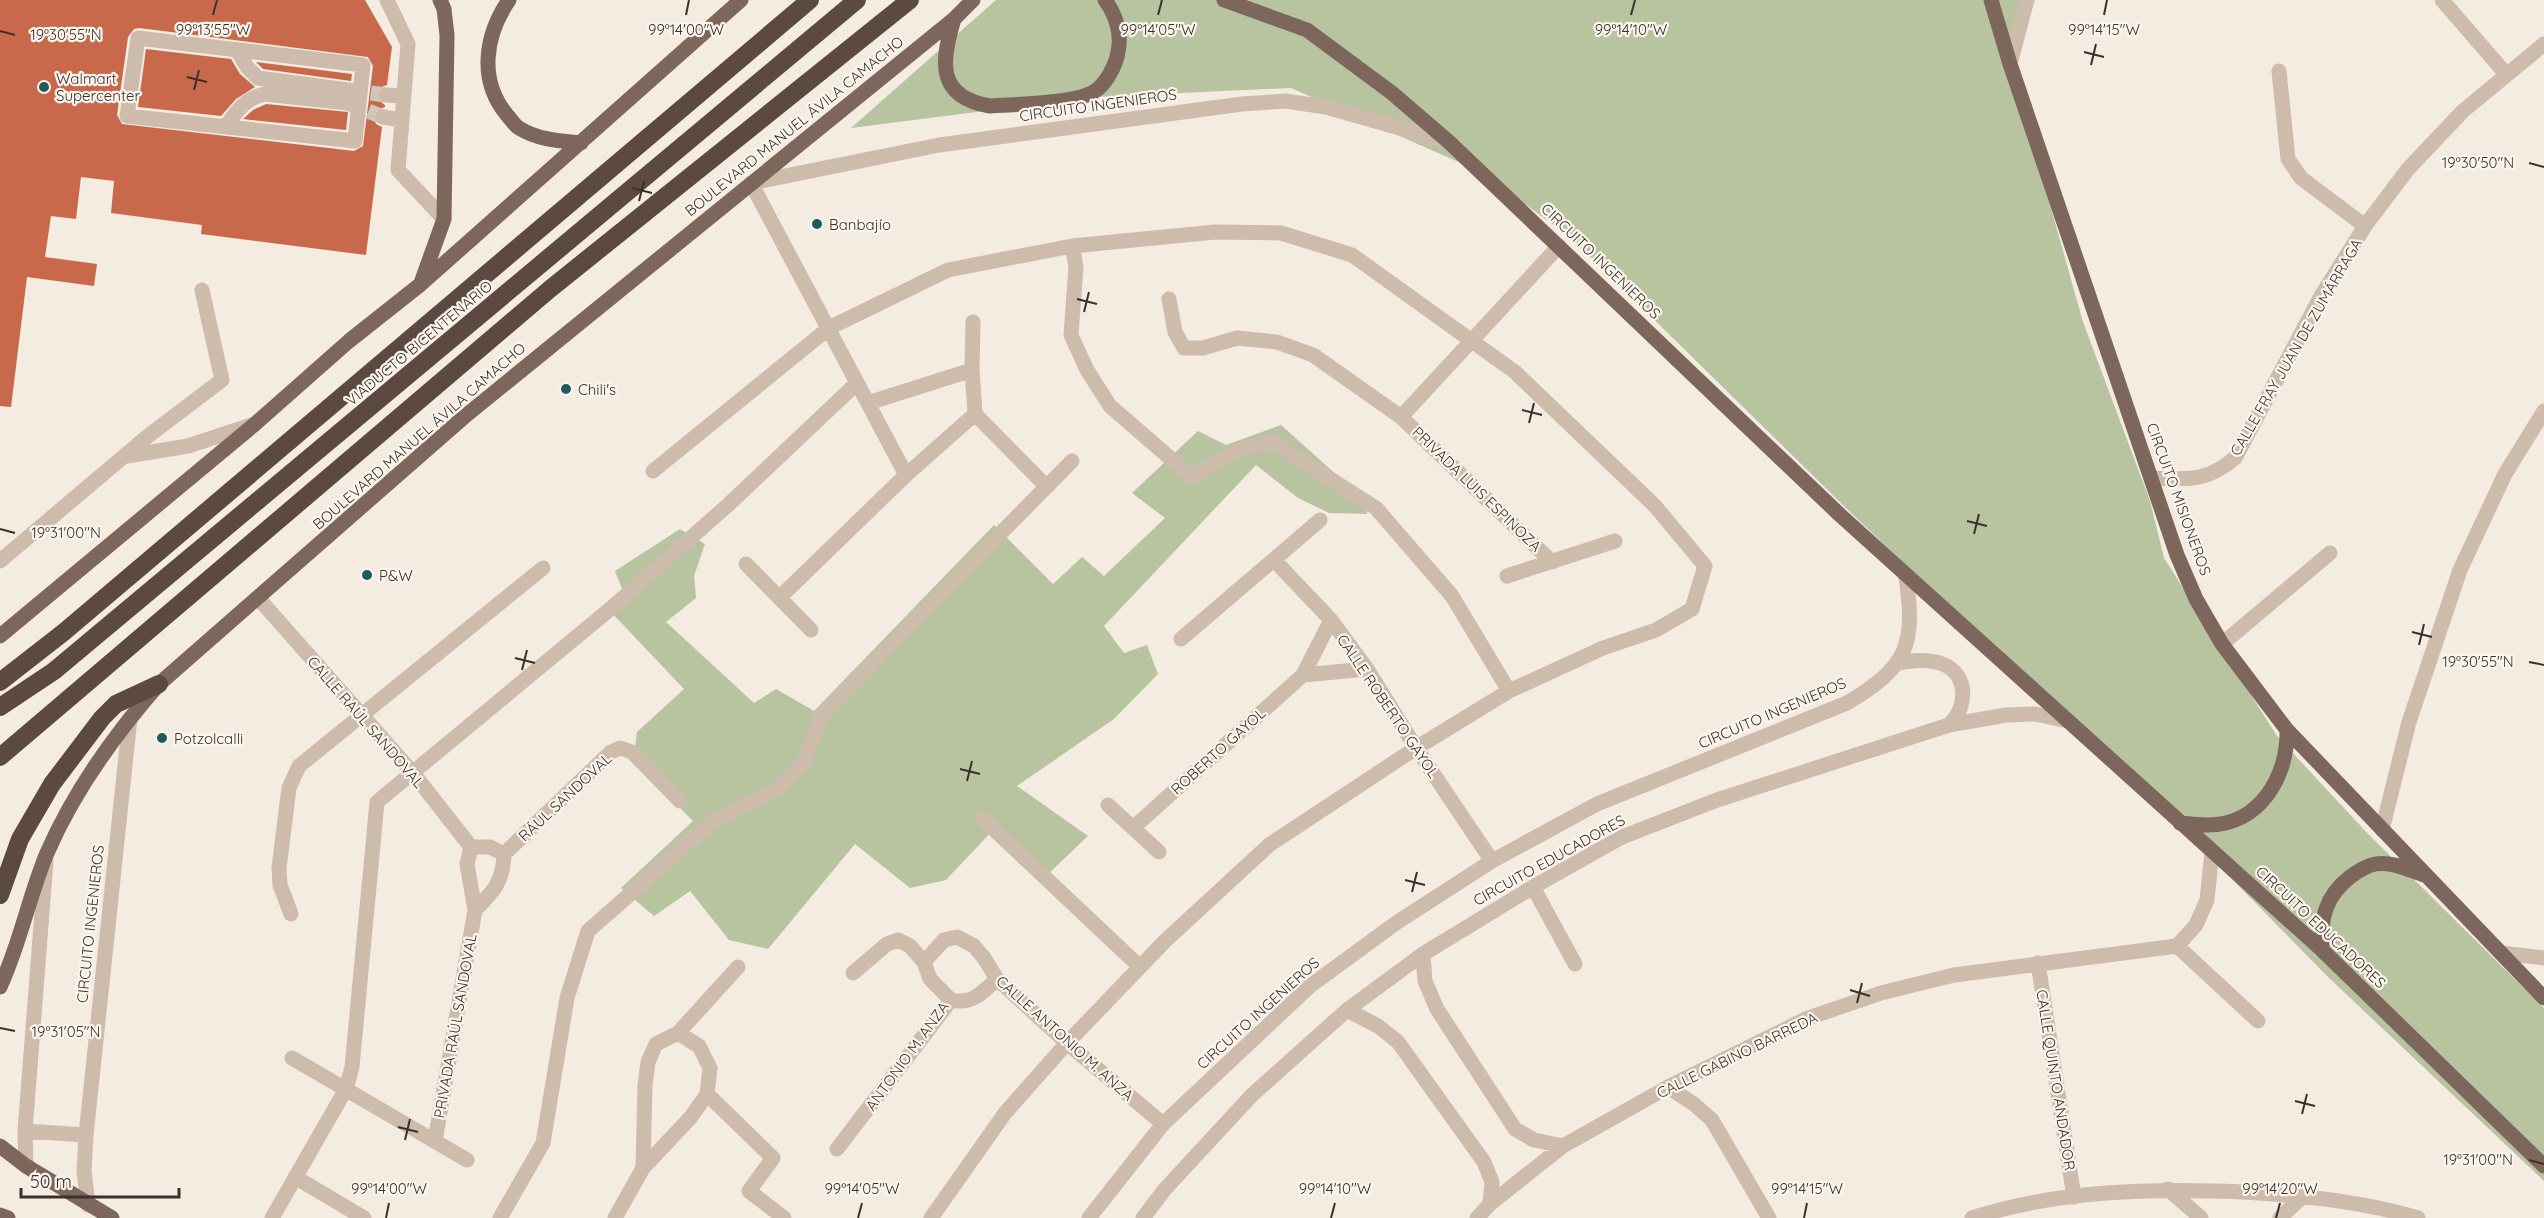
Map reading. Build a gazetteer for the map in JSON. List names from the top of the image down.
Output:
{
  "streets": {
    "highway": ["BOULEVARD MANUEL ÁVILA CAMACHO", "VIADUCTO BICENTENARIO"],
    "main road": ["CIRCUITO INGENIEROS", "CIRCUITO MISIONEROS", "CIRCUITO EDUCADORES"],
    "street": [
      "CALLE FRAY JUAN DE ZUMÁRRAGA",
      "PRIVADA LUIS ESPINOZA",
      "CALLE ROBERTO GAYOL",
      "CALLE RAÚL SANDOVAL",
      "ROBERTO GAYOL",
      "RÁUL SANDOVAL",
      "PRIVADA RAÚL SANDOVAL",
      "CALLE ANTONIO M. ANZA",
      "CALLE GABINO BARREDA",
      "ANTONIO M. ANZA",
      "CALLE QUINTO ANDADOR"
    ]
  },
  "crossings": [
    ["CIRCUITO INGENIEROS", "BOULEVARD MANUEL ÁVILA CAMACHO"],
    ["CIRCUITO INGENIEROS", "PRIVADA LUIS ESPINOZA"],
    ["CIRCUITO INGENIEROS", "CALLE ROBERTO GAYOL"],
    ["CIRCUITO INGENIEROS", "CIRCUITO EDUCADORES"],
    ["CIRCUITO INGENIEROS", "CALLE ANTONIO M. ANZA"],
    ["BOULEVARD MANUEL ÁVILA CAMACHO", "CALLE RAÚL SANDOVAL"],
    ["CALLE FRAY JUAN DE ZUMÁRRAGA", "CIRCUITO MISIONEROS"],
    ["CALLE ROBERTO GAYOL", "ROBERTO GAYOL"],
    ["CALLE ANTONIO M. ANZA", "ANTONIO M. ANZA"],
    ["CALLE GABINO BARREDA", "CALLE QUINTO ANDADOR"]
  ],
  "places": [
    "Walmart Supercenter",
    "Banbajío",
    "Chili's",
    "P&W",
    "Potzolcalli"
  ],
  "scale_bar": "50 m",
  "coordinates": [
    "99°13'55\"W",
    "99°14'00\"W",
    "99°14'05\"W",
    "99°14'10\"W",
    "99°14'15\"W",
    "19°30'55\"N",
    "19°30'50\"N",
    "19°31'00\"N",
    "19°31'05\"N",
    "99°14'20\"W"
  ]
}
